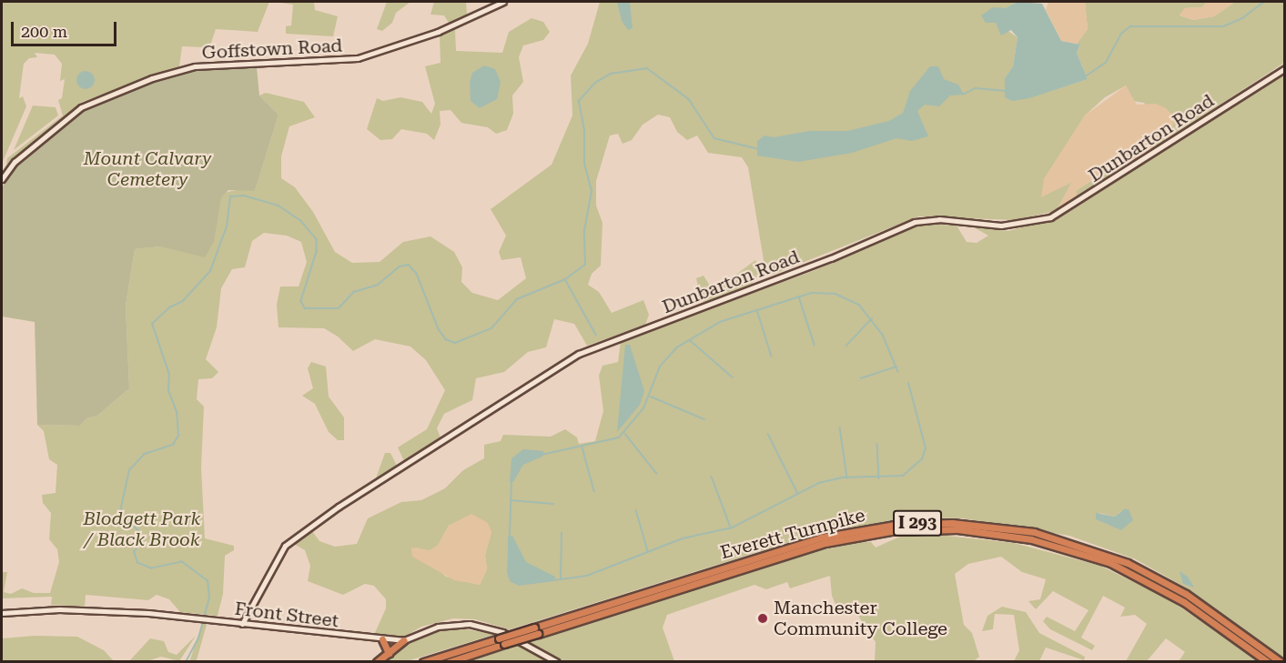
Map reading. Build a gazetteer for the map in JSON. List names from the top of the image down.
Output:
{
  "streets": {
    "highway": ["I 293", "Everett Turnpike"],
    "street": ["Goffstown Road", "Dunbarton Road", "Front Street"]
  },
  "crossings": [
    ["Dunbarton Road", "Front Street"]
  ],
  "parks": ["Mount Calvary Cemetery", "Blodgett Park / Black Brook"],
  "places": ["Manchester Community College"],
  "scale_bar": "200 m"
}
